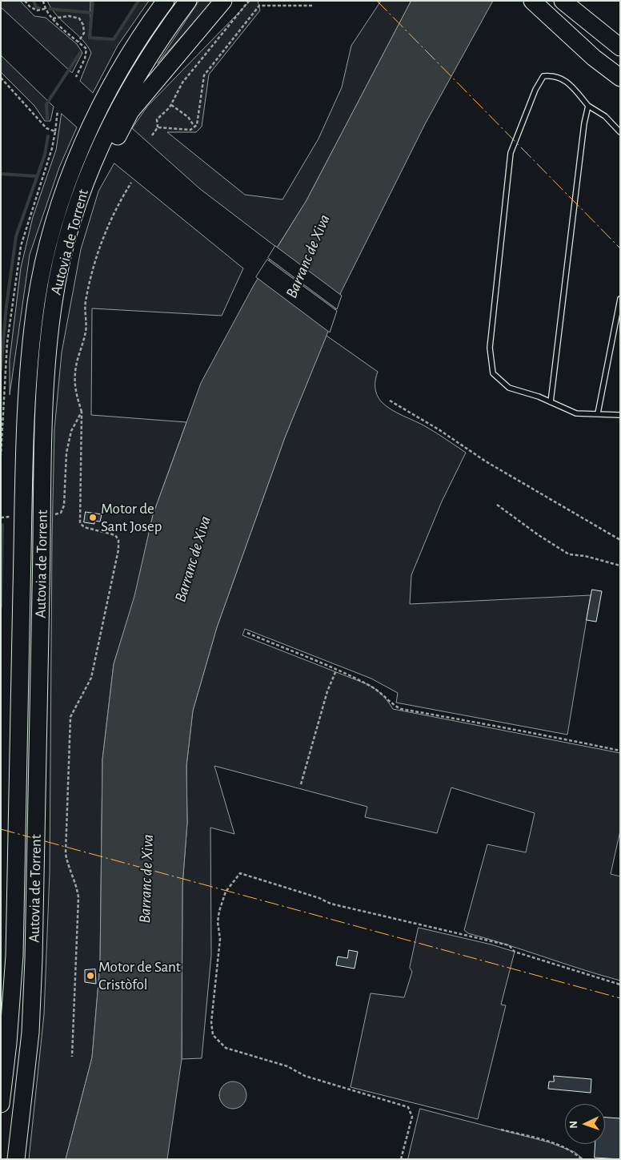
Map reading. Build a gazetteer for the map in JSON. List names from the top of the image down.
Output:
{
  "streets": {
    "highway": ["Autovia de Torrent"]
  },
  "water": ["Barranc de Xiva"],
  "places": ["Motor de Sant Josep", "Motor de Sant Cristòfol"],
  "north": "left"
}
